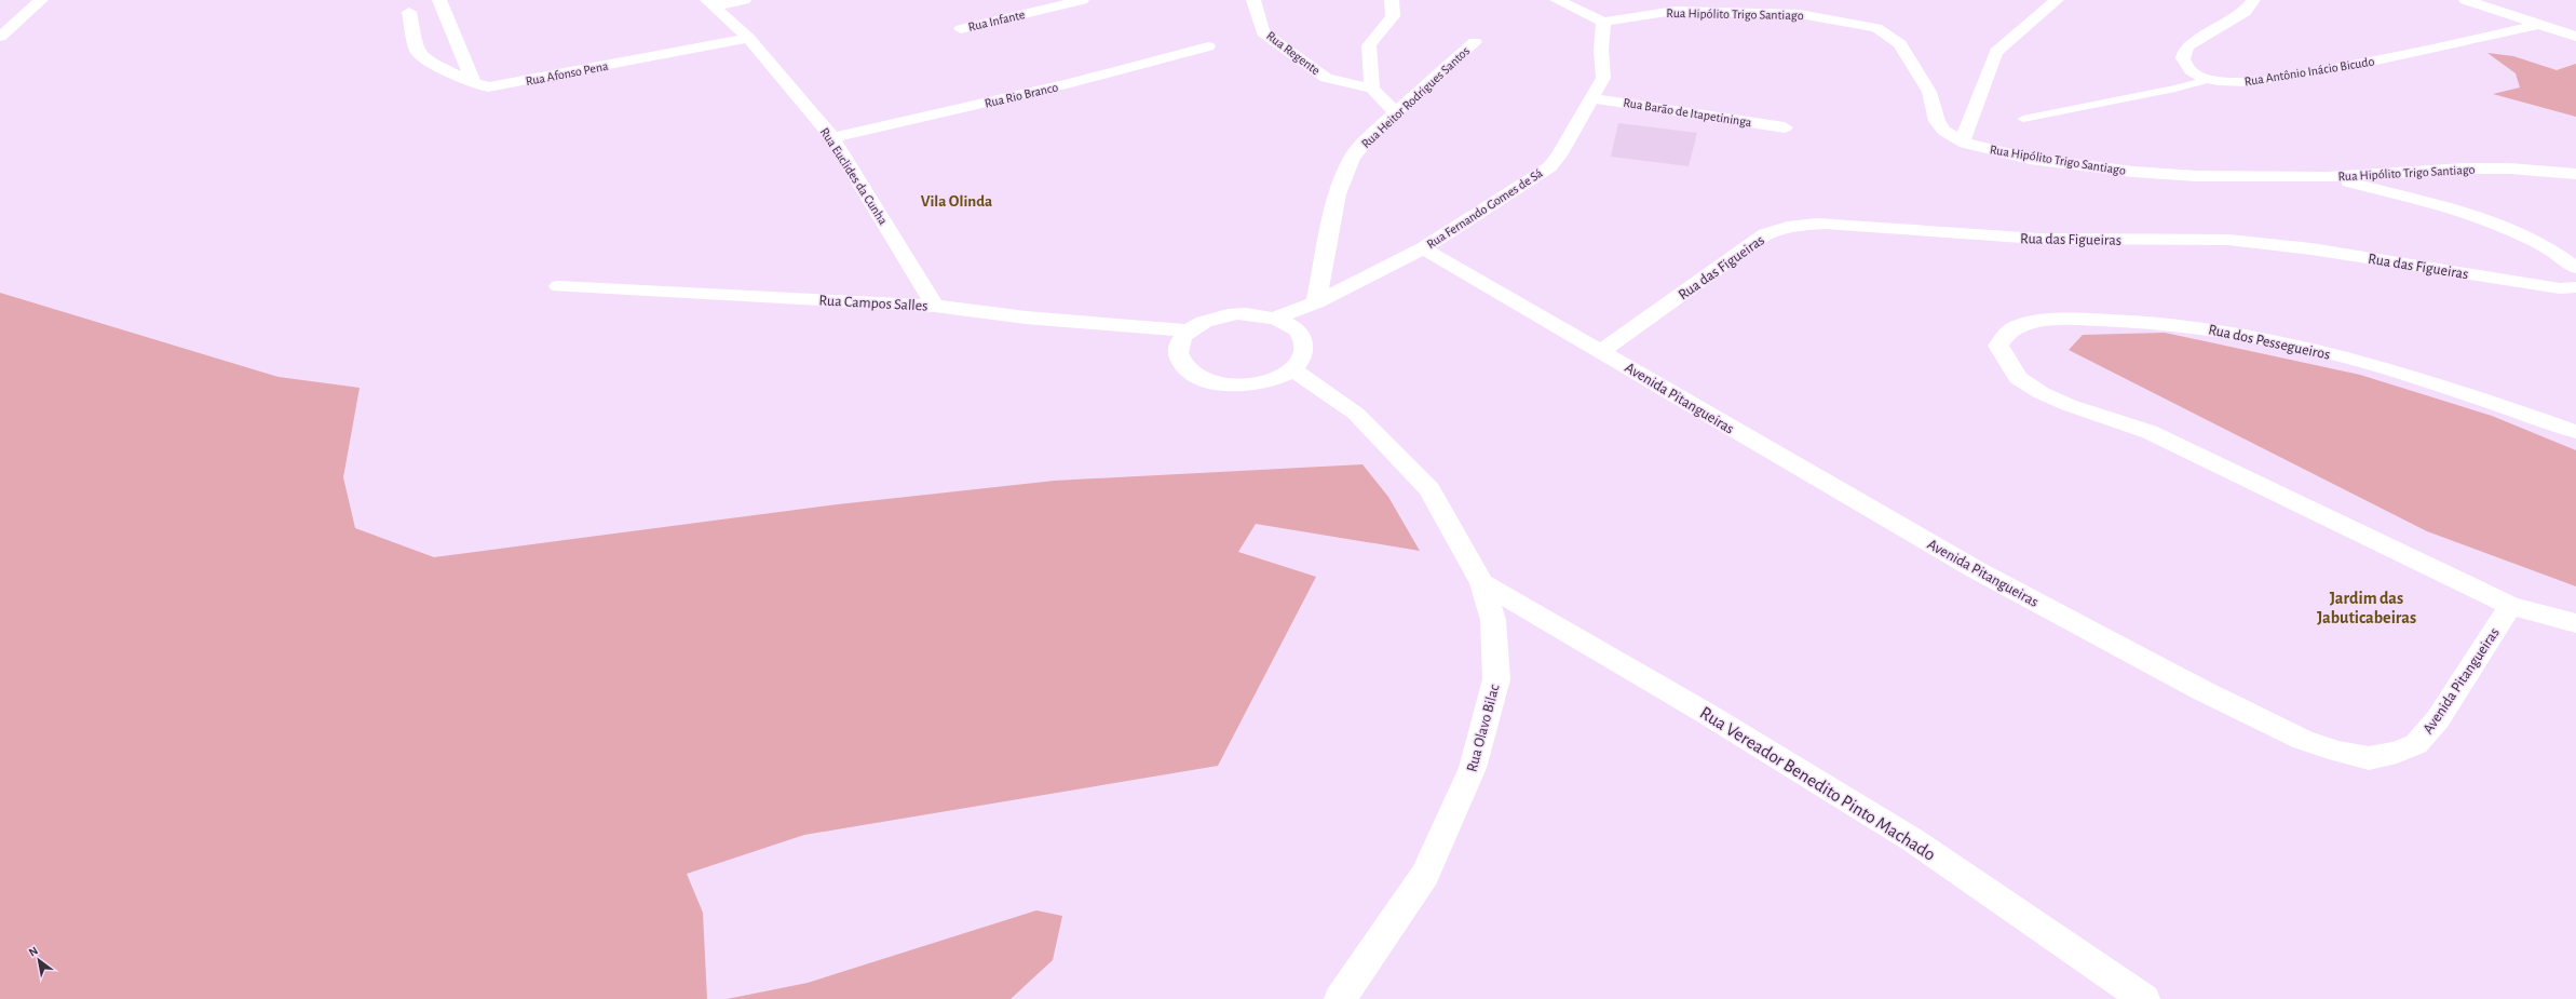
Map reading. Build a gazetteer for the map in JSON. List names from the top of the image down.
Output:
{
  "streets": {
    "street": [
      "Rua Hipólito Trigo Santiago",
      "Rua Infante",
      "Rua Regente",
      "Rua Antônio Inácio Bicudo",
      "Rua Afonso Pena",
      "Rua Rio Branco",
      "Rua Heitor Rodrigues Santos",
      "Rua Barão de Itapetininga",
      "Rua Euclides da Cunha",
      "Rua Fernando Gomes de Sá",
      "Rua das Figueiras",
      "Rua Campos Salles",
      "Rua dos Pessegueiros",
      "Avenida Pitangueiras",
      "Rua Olavo Bilac",
      "Rua Vereador Benedito Pinto Machado"
    ]
  },
  "crossings": [
    ["Rua Hipólito Trigo Santiago", "Rua Fernando Gomes de Sá"],
    ["Rua Afonso Pena", "Rua Euclides da Cunha"],
    ["Rua Rio Branco", "Rua Euclides da Cunha"],
    ["Rua Heitor Rodrigues Santos", "Rua Fernando Gomes de Sá"],
    ["Rua Barão de Itapetininga", "Rua Fernando Gomes de Sá"],
    ["Rua Euclides da Cunha", "Rua Campos Salles"],
    ["Rua Fernando Gomes de Sá", "Rua Campos Salles"],
    ["Rua Fernando Gomes de Sá", "Avenida Pitangueiras"],
    ["Rua Fernando Gomes de Sá", "Rua Olavo Bilac"],
    ["Rua das Figueiras", "Avenida Pitangueiras"],
    ["Rua Campos Salles", "Rua Olavo Bilac"],
    ["Rua dos Pessegueiros", "Avenida Pitangueiras"],
    ["Rua Olavo Bilac", "Rua Vereador Benedito Pinto Machado"]
  ],
  "districts": ["Vila Olinda", "Jardim das Jabuticabeiras"],
  "north": "top left"
}
